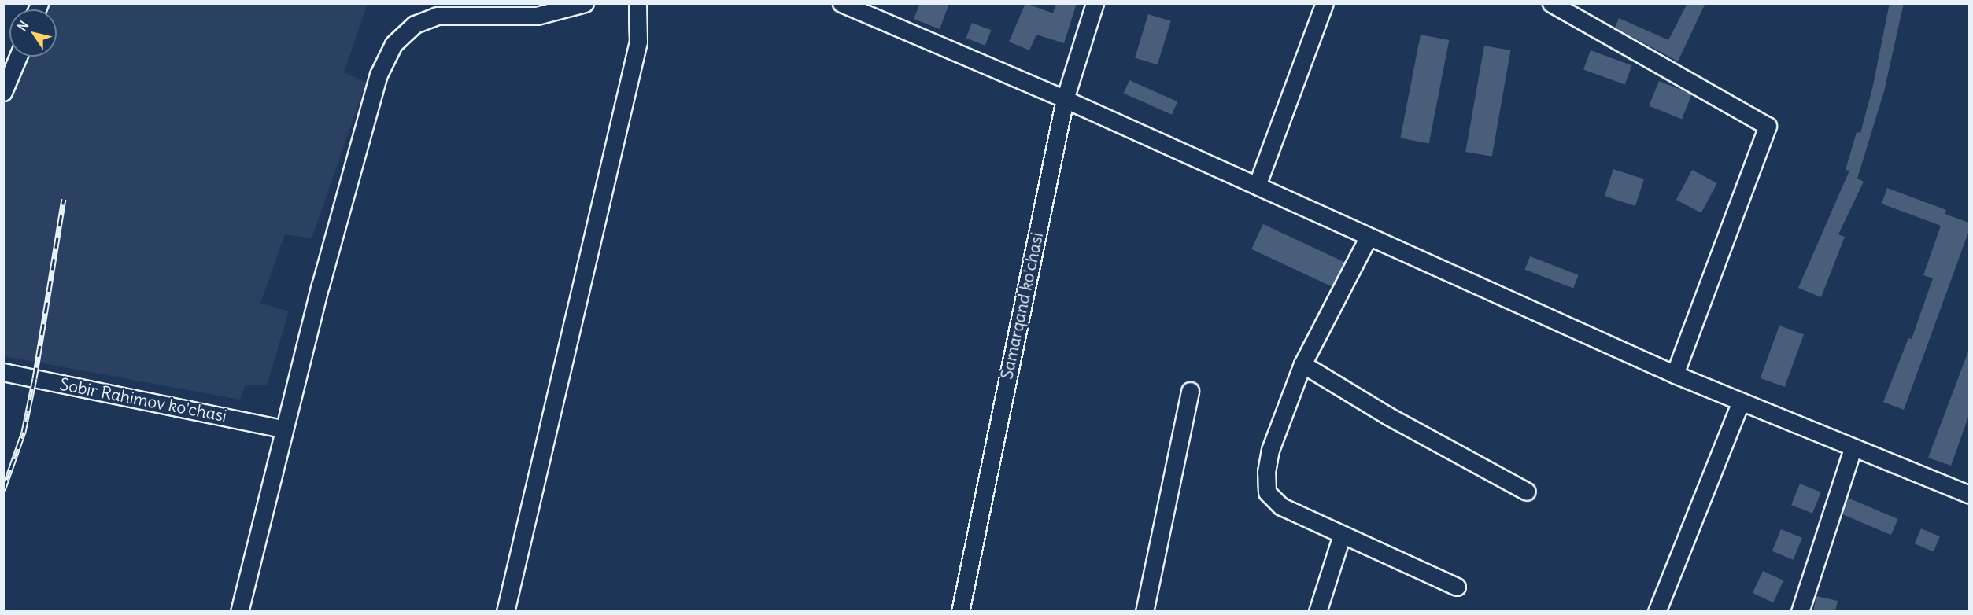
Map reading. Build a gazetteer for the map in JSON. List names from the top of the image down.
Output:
{
  "streets": {
    "street": ["Samarqand ko'chasi", "Sobir Rahimov ko'chasi"]
  },
  "north": "top left"
}
